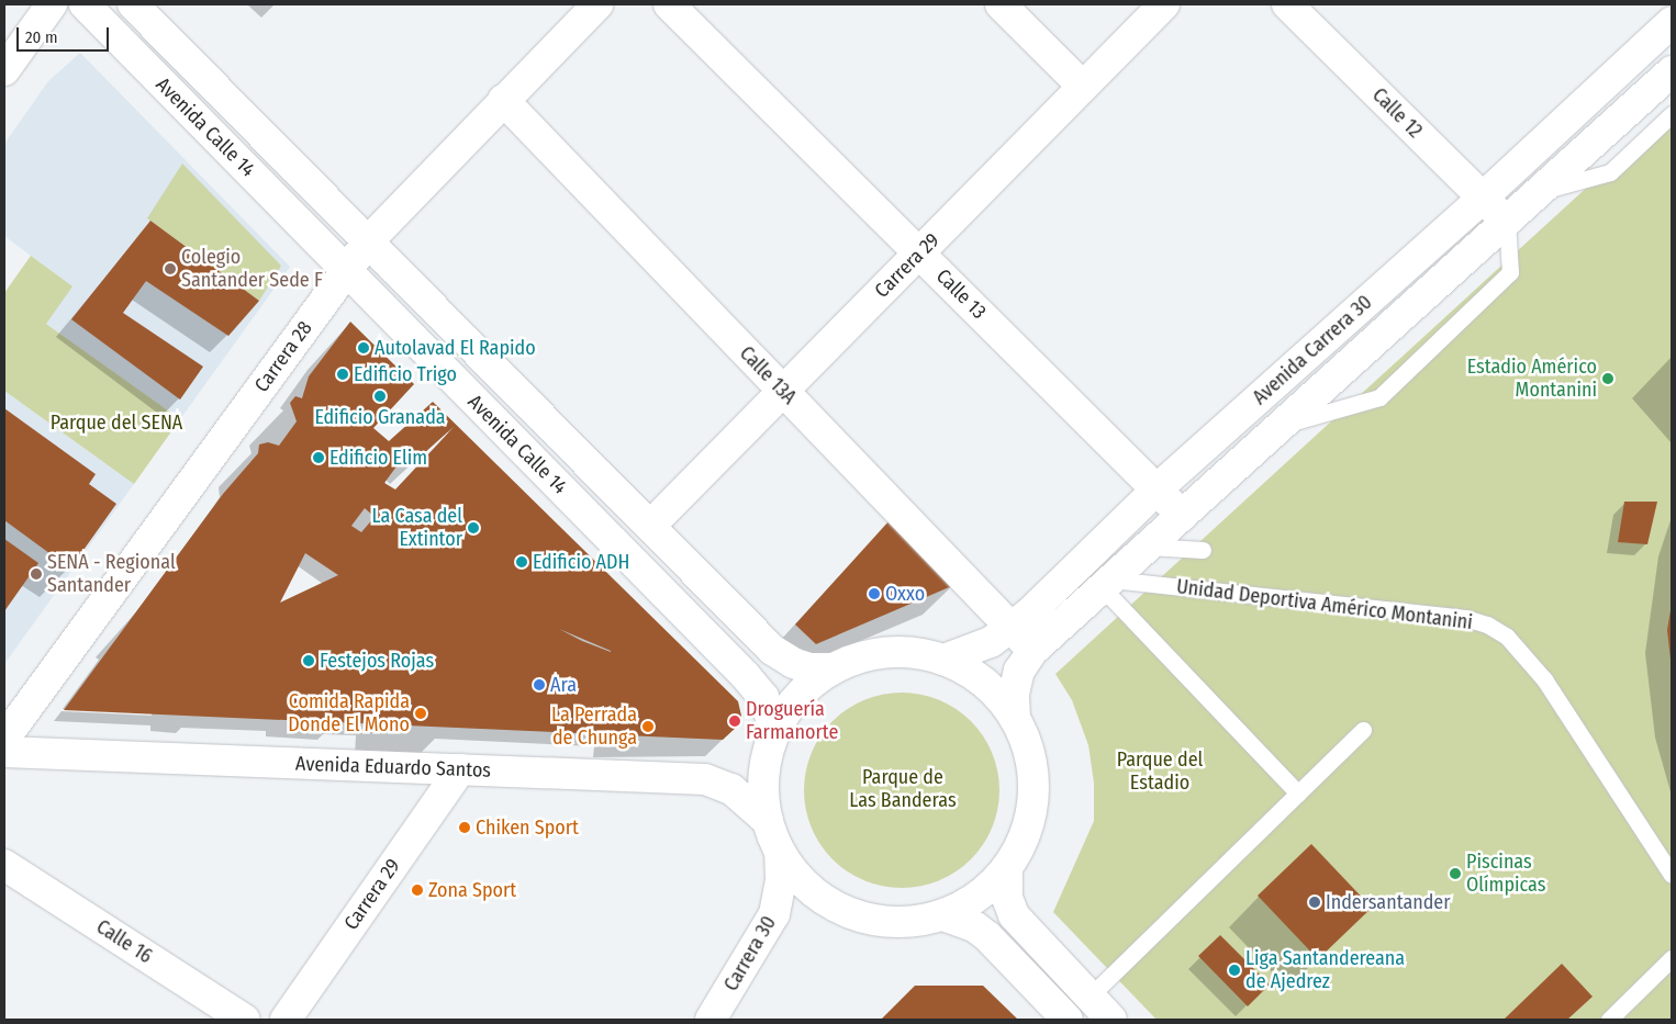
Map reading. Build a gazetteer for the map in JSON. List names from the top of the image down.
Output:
{
  "streets": {
    "street": [
      "Calle 12",
      "Avenida Calle 14",
      "Carrera 29",
      "Calle 13",
      "Avenida Carrera 30",
      "Carrera 28",
      "Calle 13A",
      "Avenida Eduardo Santos",
      "Calle 16",
      "Carrera 30"
    ],
    "lane": ["Unidad Deportiva Américo Montanini"]
  },
  "crossings": [
    ["Calle 12", "Avenida Carrera 30"],
    ["Avenida Calle 14", "Carrera 29"],
    ["Avenida Calle 14", "Carrera 28"],
    ["Carrera 29", "Calle 13"],
    ["Carrera 29", "Calle 13A"],
    ["Carrera 29", "Avenida Eduardo Santos"],
    ["Calle 13", "Avenida Carrera 30"],
    ["Avenida Carrera 30", "Calle 13A"],
    ["Avenida Carrera 30", "Unidad Deportiva Américo Montanini"],
    ["Carrera 28", "Calle 13A"]
  ],
  "parks": ["Parque del SENA", "Parque del Estadio", "Parque de Las Banderas"],
  "places": [
    "Colegio Santander Sede F",
    "Autolavad El Rapido",
    "Edificio Trigo",
    "Estadio Américo Montanini",
    "Edificio Granada",
    "Edificio Elim",
    "La Casa del Extintor",
    "Edificio ADH",
    "SENA - Regional Santander",
    "Oxxo",
    "Festejos Rojas",
    "Ara",
    "Comida Rapida Donde El Mono",
    "Droguería Farmanorte",
    "La Perrada de Chunga",
    "Chiken Sport",
    "Piscinas Olímpicas",
    "Zona Sport",
    "Indersantander",
    "Liga Santandereana de Ajedrez"
  ],
  "scale_bar": "20 m"
}
